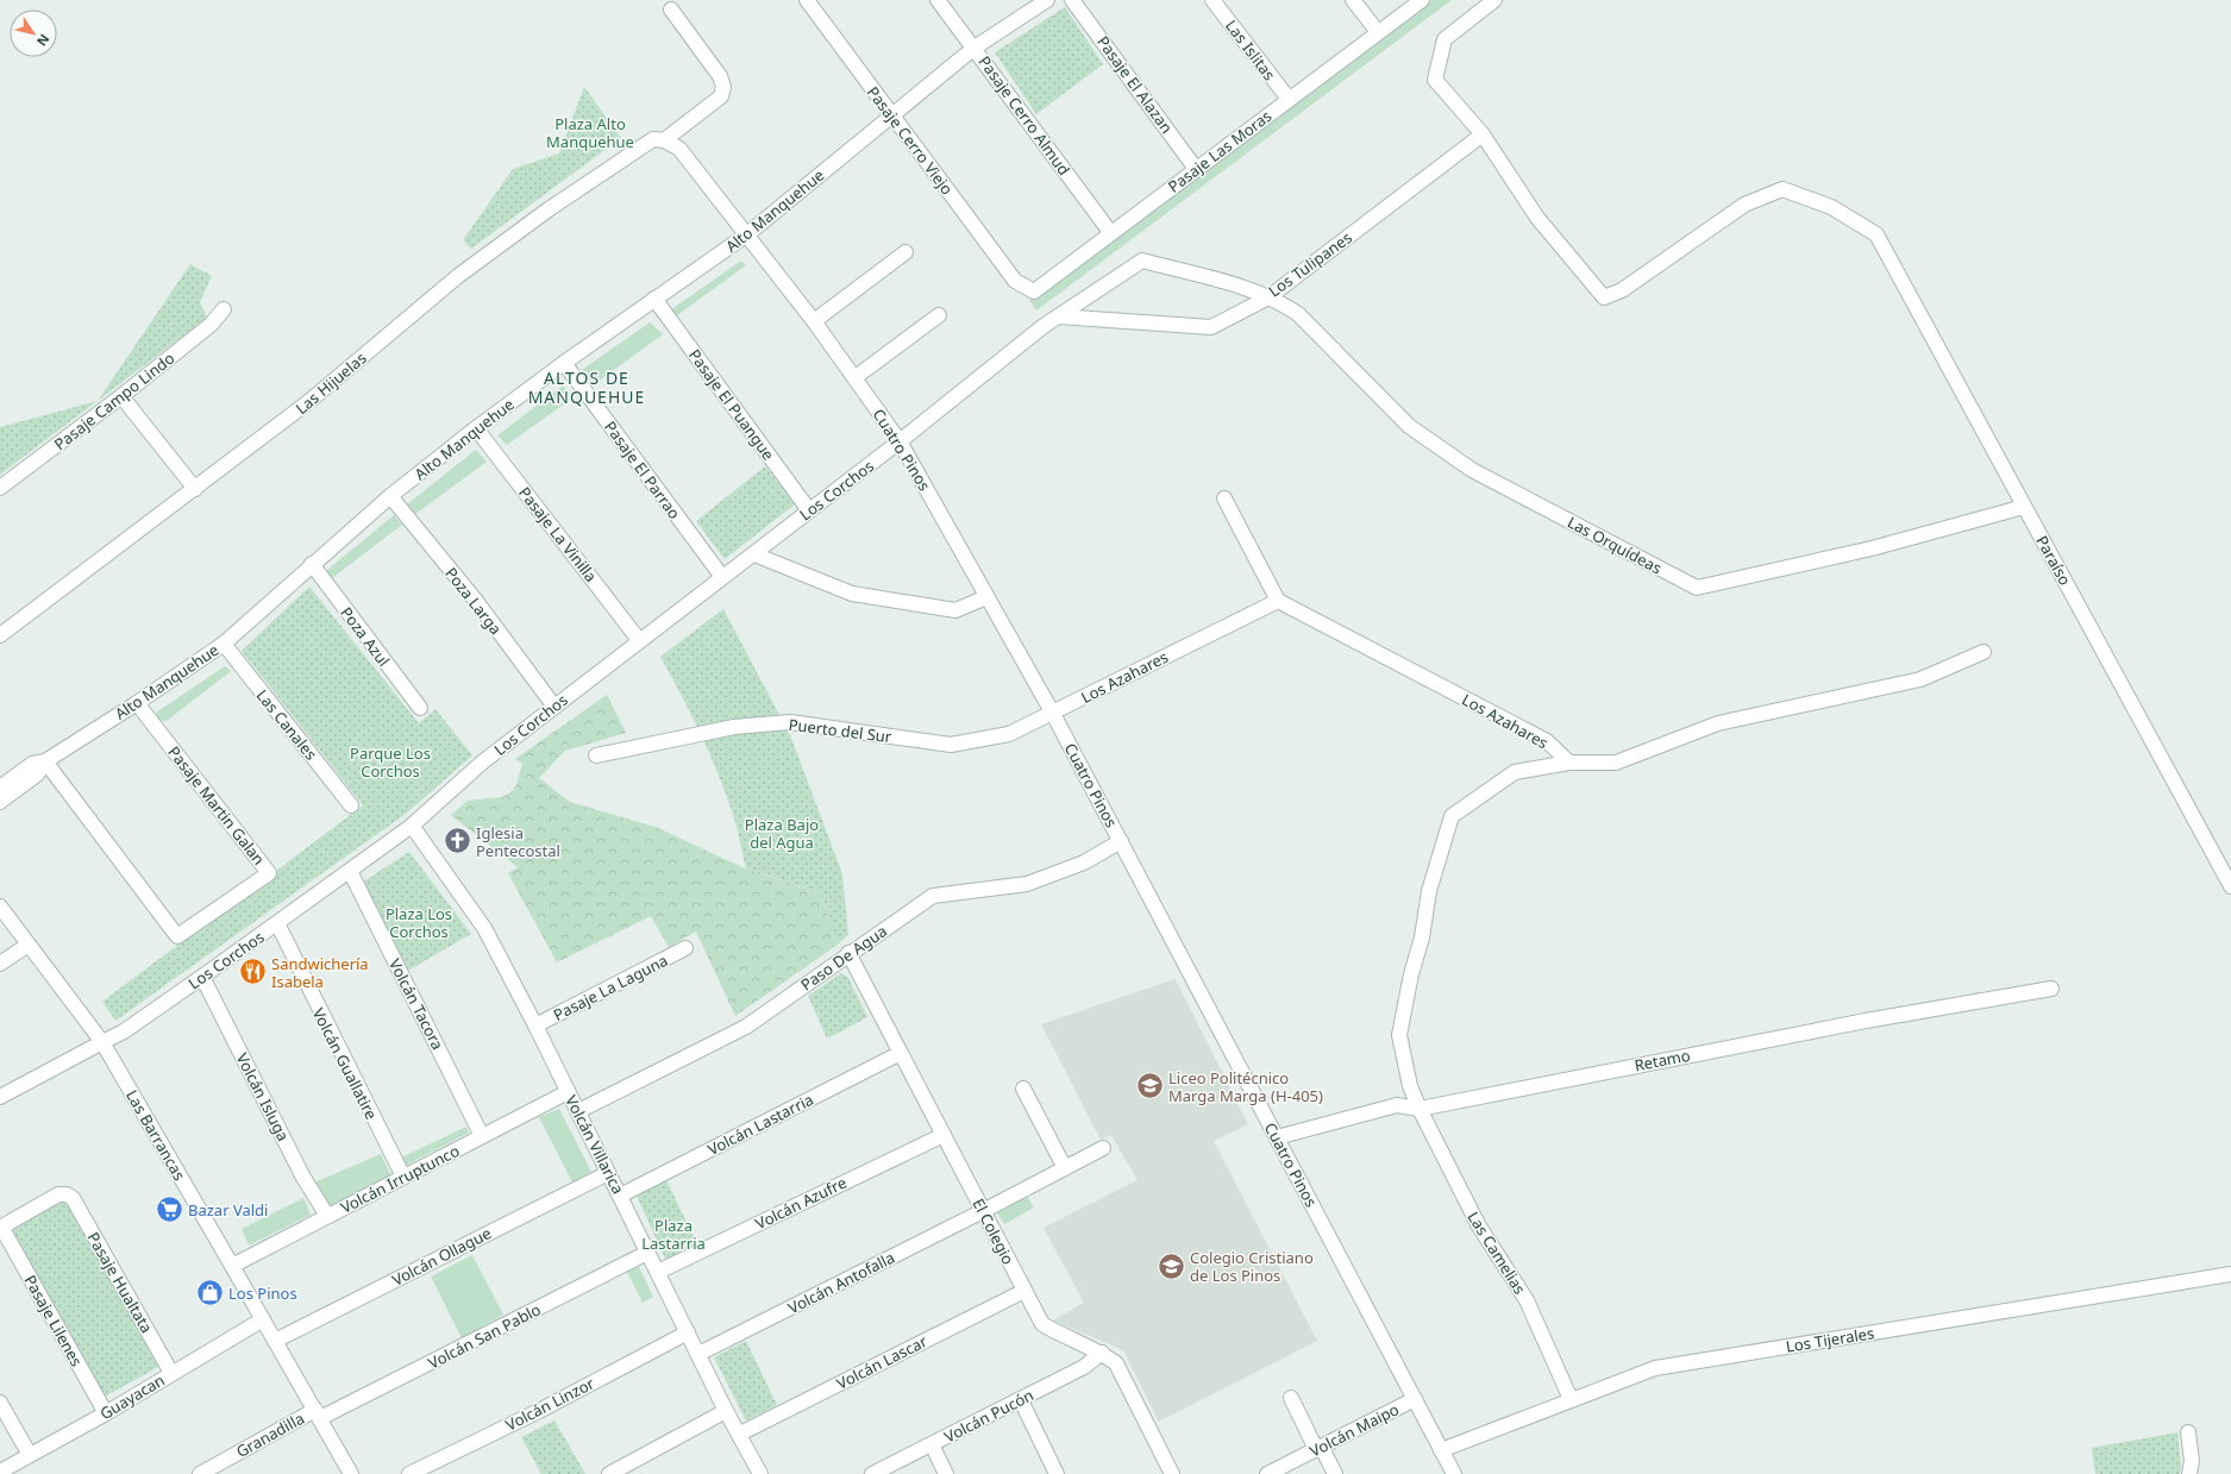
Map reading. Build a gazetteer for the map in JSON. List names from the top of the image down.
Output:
{
  "streets": {
    "street": [
      "Las Islitas",
      "Pasaje El Alazan",
      "Pasaje Cerro Almud",
      "Pasaje Cerro Viejo",
      "Pasaje Las Moras",
      "Alto Manquehue",
      "Los Tulipanes",
      "Las Hijuelas",
      "Pasaje Campo Lindo",
      "Pasaje El Puangue",
      "Cuatro Pinos",
      "Pasaje El Parrao",
      "Los Corchos",
      "Pasaje La Vinilla",
      "Las Orquídeas",
      "Paraíso",
      "Poza Larga",
      "Poza Azul",
      "Los Azahares",
      "Las Canales",
      "Puerto del Sur",
      "Pasaje Martin Galan",
      "Paso De Agua",
      "Pasaje La Laguna",
      "Volcán Tacora",
      "Retamo",
      "Volcán Guallatire",
      "Volcán Isluga",
      "Volcán Lastarria",
      "Las Barrancas",
      "Volcán Villarica",
      "Volcán Irruptunco",
      "Volcán Azufre",
      "El Colegio",
      "Las Camelias",
      "Volcán Ollague",
      "Pasaje Hualtata",
      "Volcán Antofalla",
      "Pasaje Lilenes",
      "Volcán San Pablo",
      "Los Tijerales",
      "Volcán Lascar",
      "Guayacan",
      "Volcán Linzor",
      "Volcán Pucón",
      "Volcán Maipo",
      "Granadilla"
    ]
  },
  "crossings": [
    ["Las Islitas", "Pasaje Las Moras"],
    ["Pasaje El Alazan", "Pasaje Las Moras"],
    ["Pasaje Cerro Almud", "Pasaje Las Moras"],
    ["Pasaje Cerro Almud", "Alto Manquehue"],
    ["Pasaje Cerro Viejo", "Pasaje Las Moras"],
    ["Pasaje Cerro Viejo", "Alto Manquehue"],
    ["Alto Manquehue", "Pasaje El Puangue"],
    ["Alto Manquehue", "Cuatro Pinos"],
    ["Alto Manquehue", "Pasaje El Parrao"],
    ["Alto Manquehue", "Pasaje La Vinilla"],
    ["Alto Manquehue", "Poza Larga"],
    ["Alto Manquehue", "Poza Azul"],
    ["Alto Manquehue", "Las Canales"],
    ["Alto Manquehue", "Pasaje Martin Galan"],
    ["Los Tulipanes", "Los Corchos"],
    ["Los Tulipanes", "Las Orquídeas"],
    ["Los Tulipanes", "Paraíso"],
    ["Las Hijuelas", "Cuatro Pinos"],
    ["Pasaje El Puangue", "Los Corchos"],
    ["Cuatro Pinos", "Los Corchos"],
    ["Cuatro Pinos", "Los Azahares"],
    ["Cuatro Pinos", "Puerto del Sur"],
    ["Cuatro Pinos", "Paso De Agua"],
    ["Cuatro Pinos", "Retamo"],
    ["Cuatro Pinos", "Los Tijerales"],
    ["Cuatro Pinos", "Volcán Maipo"],
    ["Pasaje El Parrao", "Los Corchos"],
    ["Los Corchos", "Pasaje La Vinilla"],
    ["Los Corchos", "Poza Larga"],
    ["Los Corchos", "Volcán Tacora"],
    ["Los Corchos", "Volcán Guallatire"],
    ["Los Corchos", "Volcán Isluga"],
    ["Los Corchos", "Las Barrancas"],
    ["Los Corchos", "Volcán Villarica"],
    ["Las Orquídeas", "Paraíso"],
    ["Los Azahares", "Puerto del Sur"],
    ["Los Azahares", "Las Camelias"],
    ["Paso De Agua", "Volcán Villarica"],
    ["Paso De Agua", "El Colegio"],
    ["Pasaje La Laguna", "Volcán Villarica"],
    ["Volcán Tacora", "Volcán Irruptunco"],
    ["Retamo", "Las Camelias"],
    ["Volcán Guallatire", "Volcán Irruptunco"],
    ["Volcán Isluga", "Volcán Irruptunco"],
    ["Volcán Lastarria", "Volcán Villarica"],
    ["Volcán Lastarria", "El Colegio"],
    ["Las Barrancas", "Volcán Irruptunco"],
    ["Las Barrancas", "Volcán Ollague"],
    ["Las Barrancas", "Volcán San Pablo"],
    ["Las Barrancas", "Guayacan"],
    ["Las Barrancas", "Granadilla"],
    ["Volcán Villarica", "Volcán Irruptunco"],
    ["Volcán Villarica", "Volcán Azufre"],
    ["Volcán Villarica", "Volcán Ollague"],
    ["Volcán Villarica", "Volcán Antofalla"],
    ["Volcán Villarica", "Volcán San Pablo"],
    ["Volcán Villarica", "Volcán Lascar"],
    ["Volcán Villarica", "Volcán Linzor"],
    ["Volcán Azufre", "El Colegio"],
    ["El Colegio", "Volcán Antofalla"],
    ["El Colegio", "Volcán Lascar"],
    ["El Colegio", "Volcán Pucón"],
    ["Las Camelias", "Los Tijerales"],
    ["Pasaje Hualtata", "Pasaje Lilenes"],
    ["Pasaje Hualtata", "Guayacan"],
    ["Pasaje Lilenes", "Guayacan"],
    ["Volcán San Pablo", "Granadilla"]
  ],
  "districts": ["ALTOS DE MANQUEHUE"],
  "parks": [
    "Plaza Alto Manquehue",
    "Parque Los Corchos",
    "Plaza Bajo del Agua",
    "Plaza Los Corchos",
    "Plaza Lastarria"
  ],
  "places": {
    "church": ["Iglesia Pentecostal"],
    "restaurant": ["Sandwichería Isabela"],
    "school or university": ["Liceo Politécnico Marga Marga (H-405)", "Colegio Cristiano de Los Pinos"],
    "supermarket": ["Bazar Valdi"],
    "shop": ["Los Pinos"]
  },
  "north": "bottom right"
}
